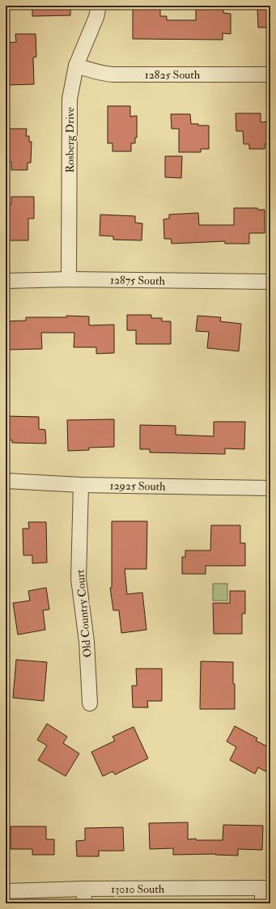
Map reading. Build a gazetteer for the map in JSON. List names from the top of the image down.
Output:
{
  "streets": {
    "street": [
      "12825 South",
      "Rosberg Drive",
      "12875 South",
      "12925 South",
      "Old Country Court",
      "13010 South"
    ]
  },
  "crossings": [
    ["12825 South", "Rosberg Drive"],
    ["Rosberg Drive", "12875 South"],
    ["12925 South", "Old Country Court"]
  ]
}
